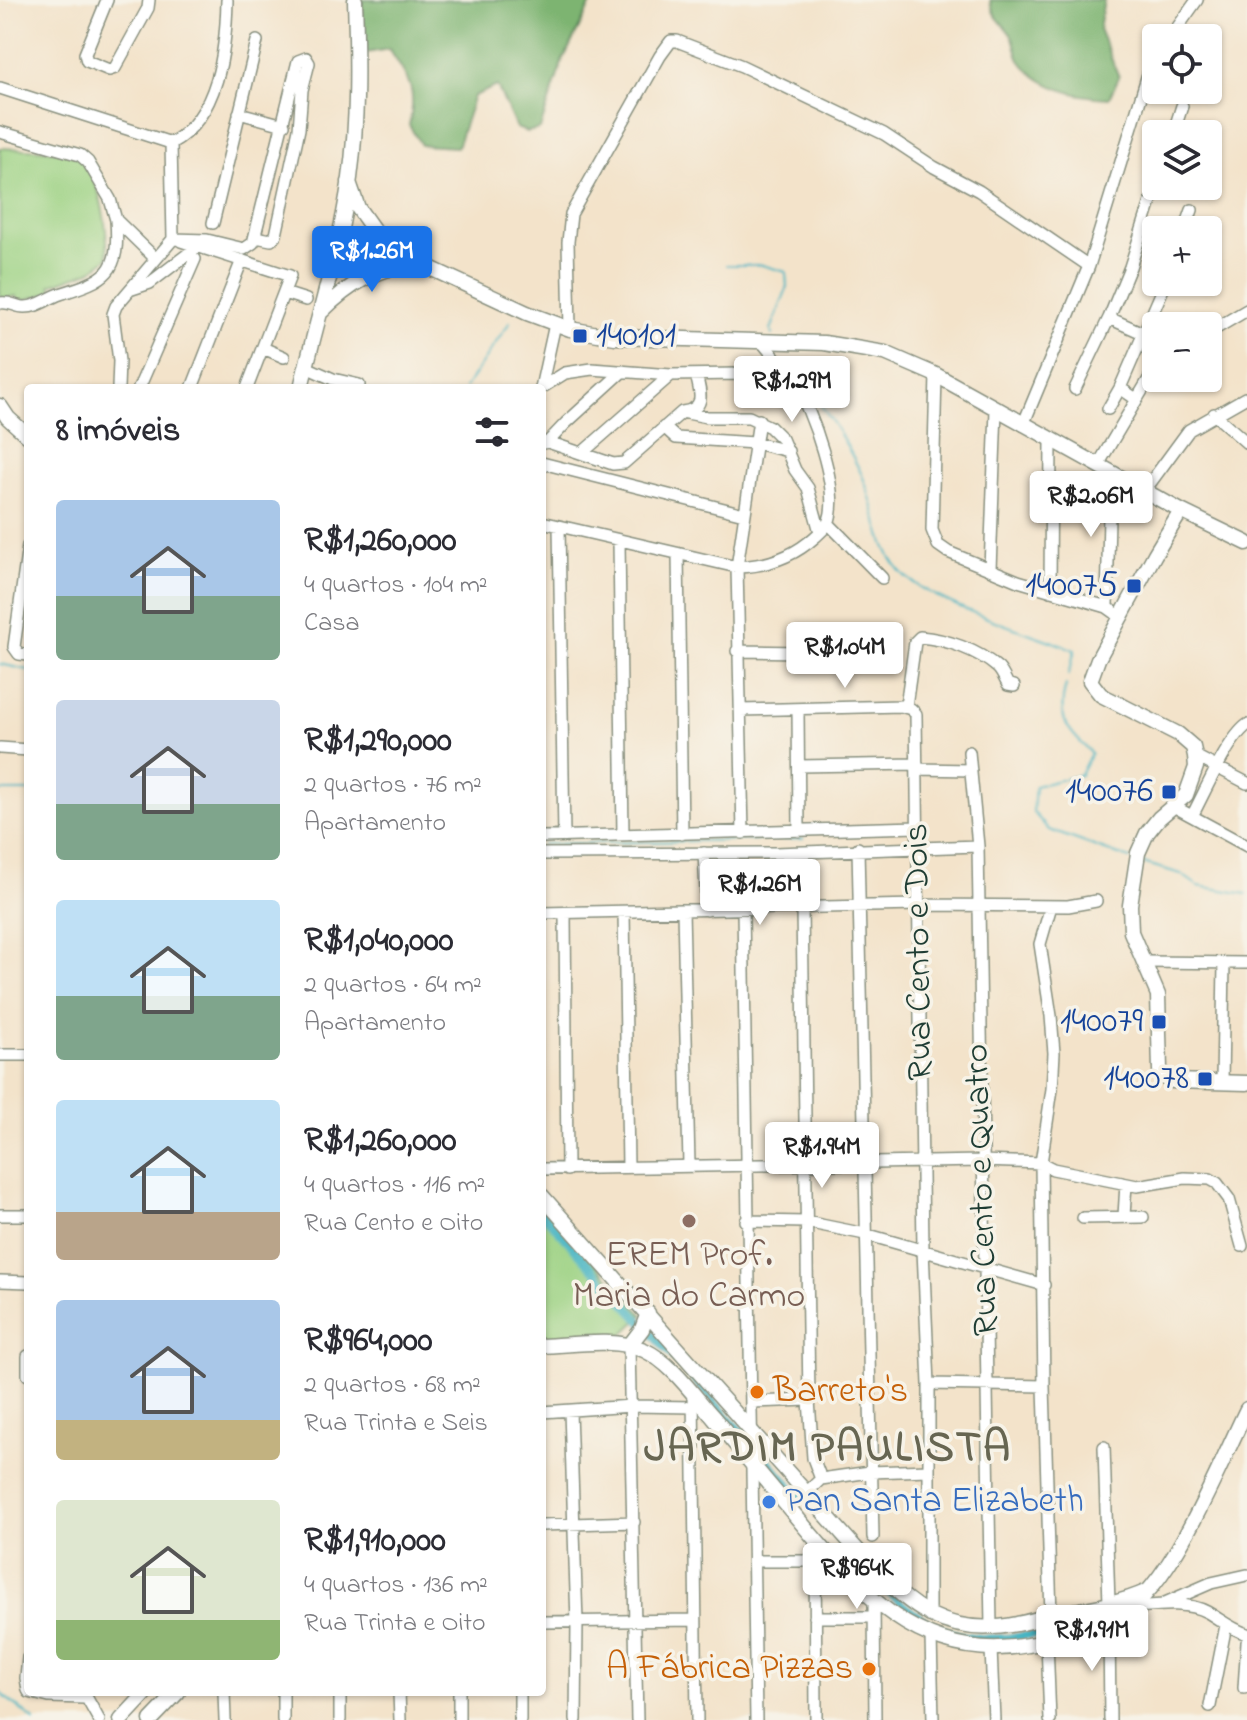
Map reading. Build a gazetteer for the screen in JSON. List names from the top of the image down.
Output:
{
  "streets": {
    "street": ["Rua Cento e Dois", "Rua Cento e Quatro"]
  },
  "districts": ["JARDIM PAULISTA"],
  "places": {
    "transit": [
      "140101",
      "140075",
      "140076",
      "140079",
      "140078"
    ],
    "other": [
      "EREM Prof. Maria do Carmo",
      "Barreto's",
      "Pan Santa Elizabeth",
      "A Fábrica Pizzas"
    ]
  },
  "page": {
    "map_buttons": ["+", "−"],
    "price": [
      "R$1.26M",
      "R$1.29M",
      "R$2.06M",
      "R$1.04M",
      "R$1.26M",
      "R$1.94M",
      "R$964K",
      "R$1.91M"
    ],
    "heading": "8 imóveis",
    "list": [
      {
        "name": "R$1,260,000",
        "note": "4 quartos · 104 m² · Casa"
      },
      {
        "name": "R$1,290,000",
        "note": "2 quartos · 76 m² · Apartamento"
      },
      {
        "name": "R$1,040,000",
        "note": "2 quartos · 64 m² · Apartamento"
      },
      {
        "name": "R$1,260,000",
        "note": "4 quartos · 116 m² · Rua Cento e Oito"
      },
      {
        "name": "R$964,000",
        "note": "2 quartos · 68 m² · Rua Trinta e Seis"
      },
      {
        "name": "R$1,910,000",
        "note": "4 quartos · 136 m² · Rua Trinta e Oito"
      }
    ]
  }
}
